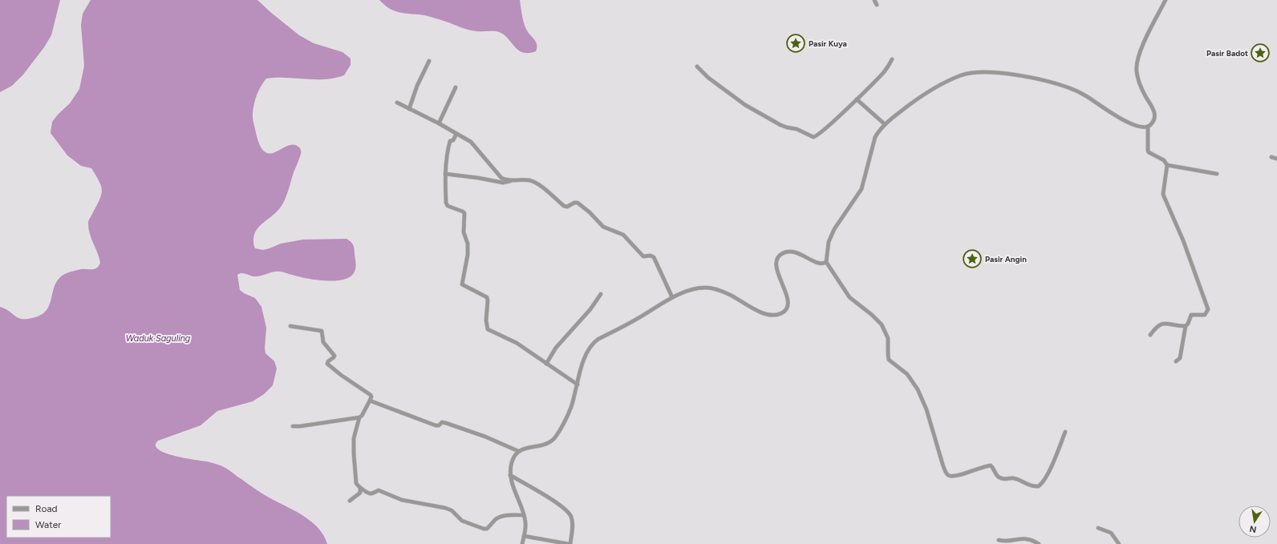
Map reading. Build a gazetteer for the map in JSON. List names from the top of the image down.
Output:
{
  "water": ["Waduk Saguling"],
  "places": {
    "place": ["Pasir Kuya", "Pasir Badot", "Pasir Angin"]
  },
  "legend": ["Road", "Water"],
  "north": "bottom"
}
